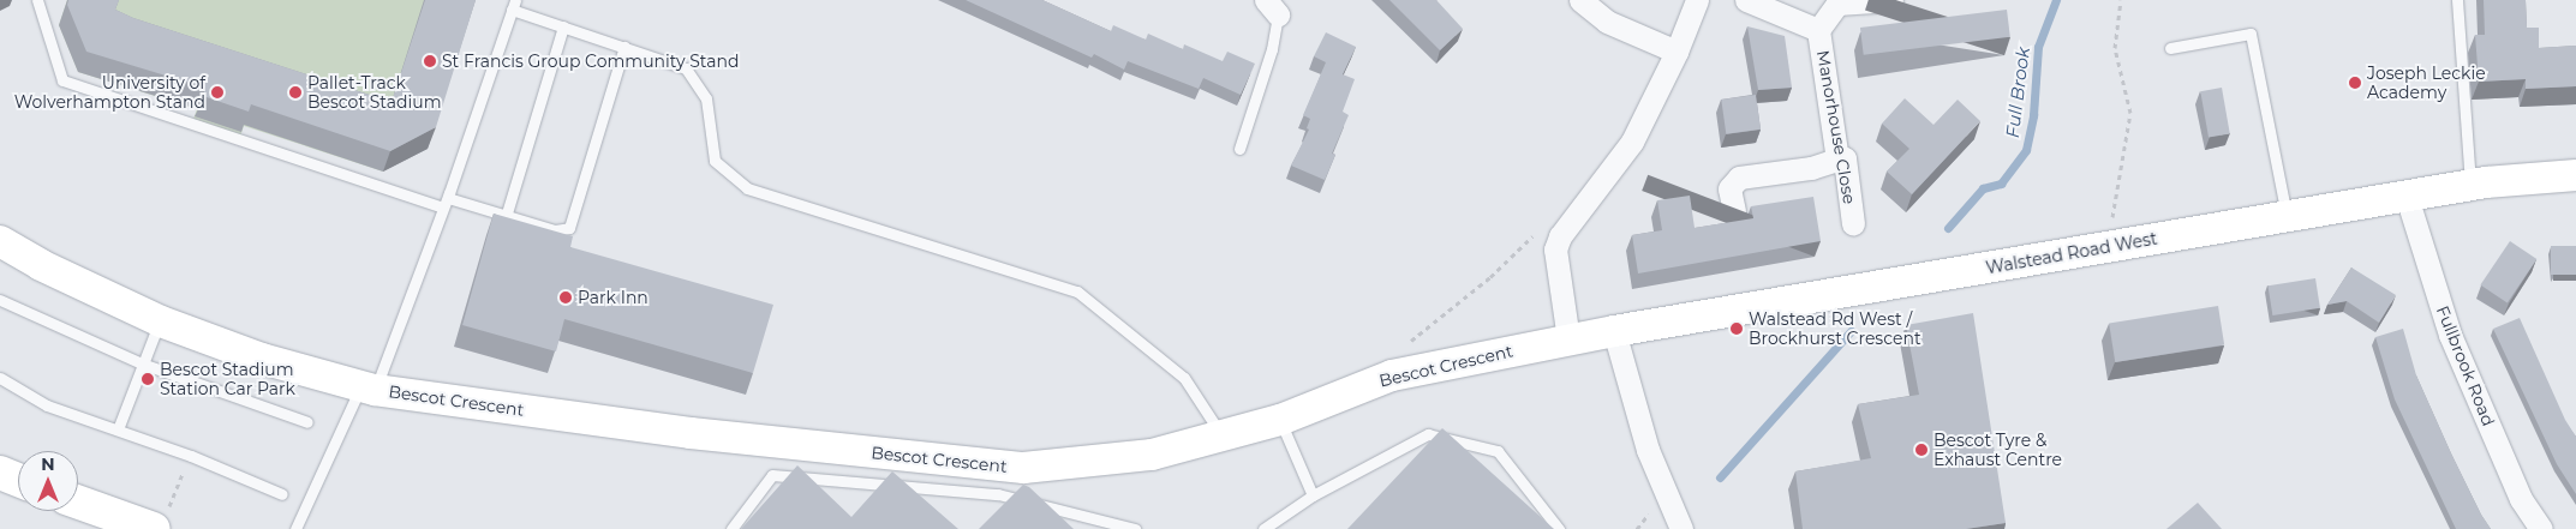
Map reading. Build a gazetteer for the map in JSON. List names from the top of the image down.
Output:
{
  "streets": {
    "street": [
      "Manorhouse Close",
      "Walstead Road West",
      "Bescot Crescent",
      "Fullbrook Road"
    ]
  },
  "crossings": [
    ["Walstead Road West", "Bescot Crescent"],
    ["Walstead Road West", "Fullbrook Road"]
  ],
  "water": ["Full Brook"],
  "places": [
    "St Francis Group Community Stand",
    "Joseph Leckie Academy",
    "University of Wolverhampton Stand",
    "Pallet-Track Bescot Stadium",
    "Park Inn",
    "Walstead Rd West / Brockhurst Crescent",
    "Bescot Stadium Station Car Park",
    "Bescot Tyre & Exhaust Centre"
  ],
  "north": "top"
}
